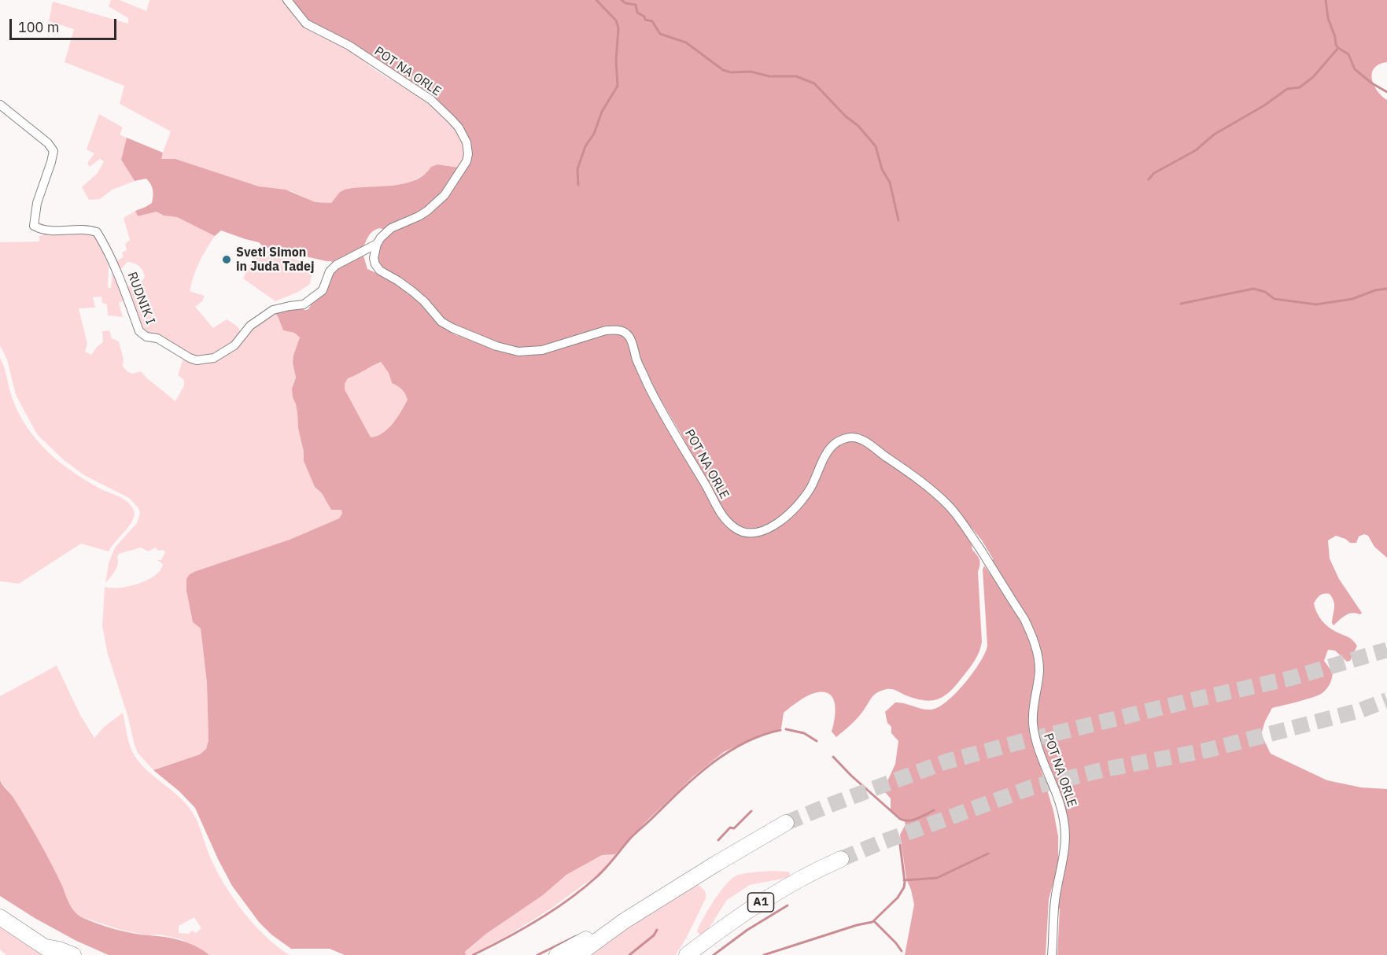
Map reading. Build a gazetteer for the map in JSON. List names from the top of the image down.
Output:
{
  "streets": {
    "highway": ["A1"],
    "street": ["POT NA ORLE", "RUDNIK I"]
  },
  "crossings": [
    ["POT NA ORLE", "RUDNIK I"]
  ],
  "places": ["Sveti Simon in Juda Tadej"],
  "scale_bar": "100 m"
}
